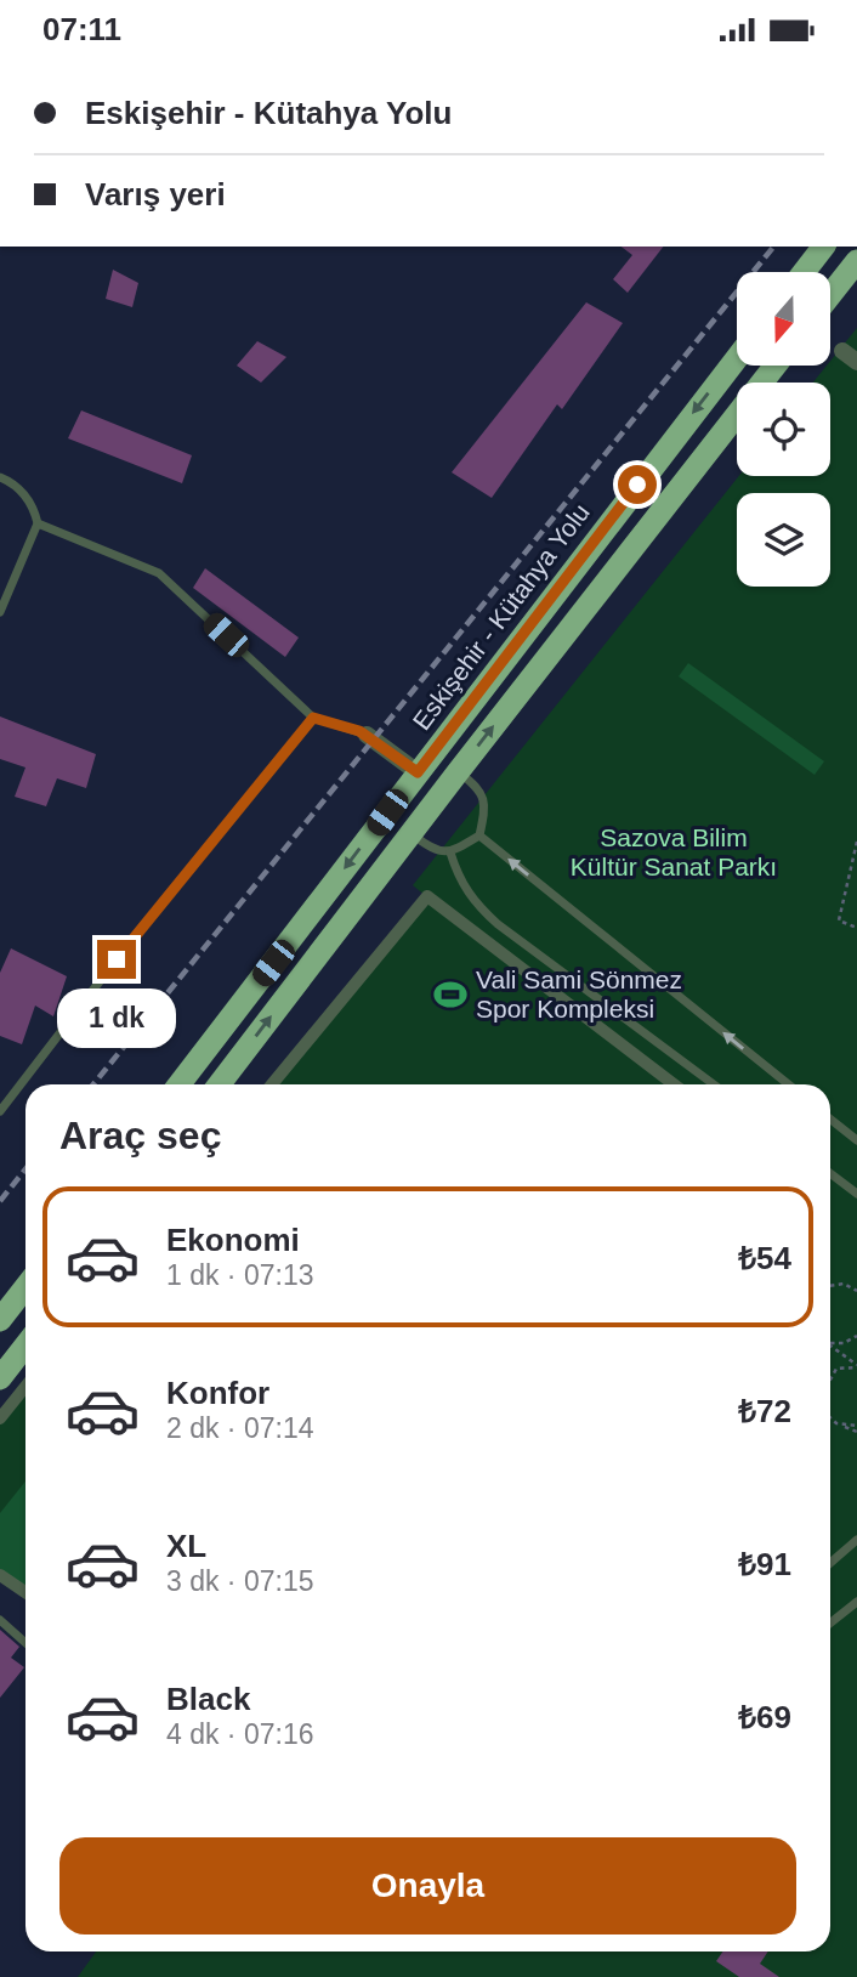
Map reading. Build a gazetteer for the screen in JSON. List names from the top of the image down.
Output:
{
  "streets": {
    "highway": ["Eskişehir - Kütahya Yolu"]
  },
  "parks": ["Sazova Bilim Kültür Sanat Parkı"],
  "places": {
    "sports": ["Vali Sami Sönmez Spor Kompleksi"]
  },
  "north": "bottom",
  "page": {
    "status": "07:11",
    "banner": ["Eskişehir - Kütahya Yolu", "Varış yeri"],
    "bubble": "1 dk",
    "heading": "Araç seç",
    "list": [
      {
        "name": "Ekonomi",
        "note": "1 dk · 07:13",
        "value": "₺54"
      },
      {
        "name": "Konfor",
        "note": "2 dk · 07:14",
        "value": "₺72"
      },
      {
        "name": "XL",
        "note": "3 dk · 07:15",
        "value": "₺91"
      },
      {
        "name": "Black",
        "note": "4 dk · 07:16",
        "value": "₺69"
      }
    ],
    "buttons": "Onayla"
  }
}
